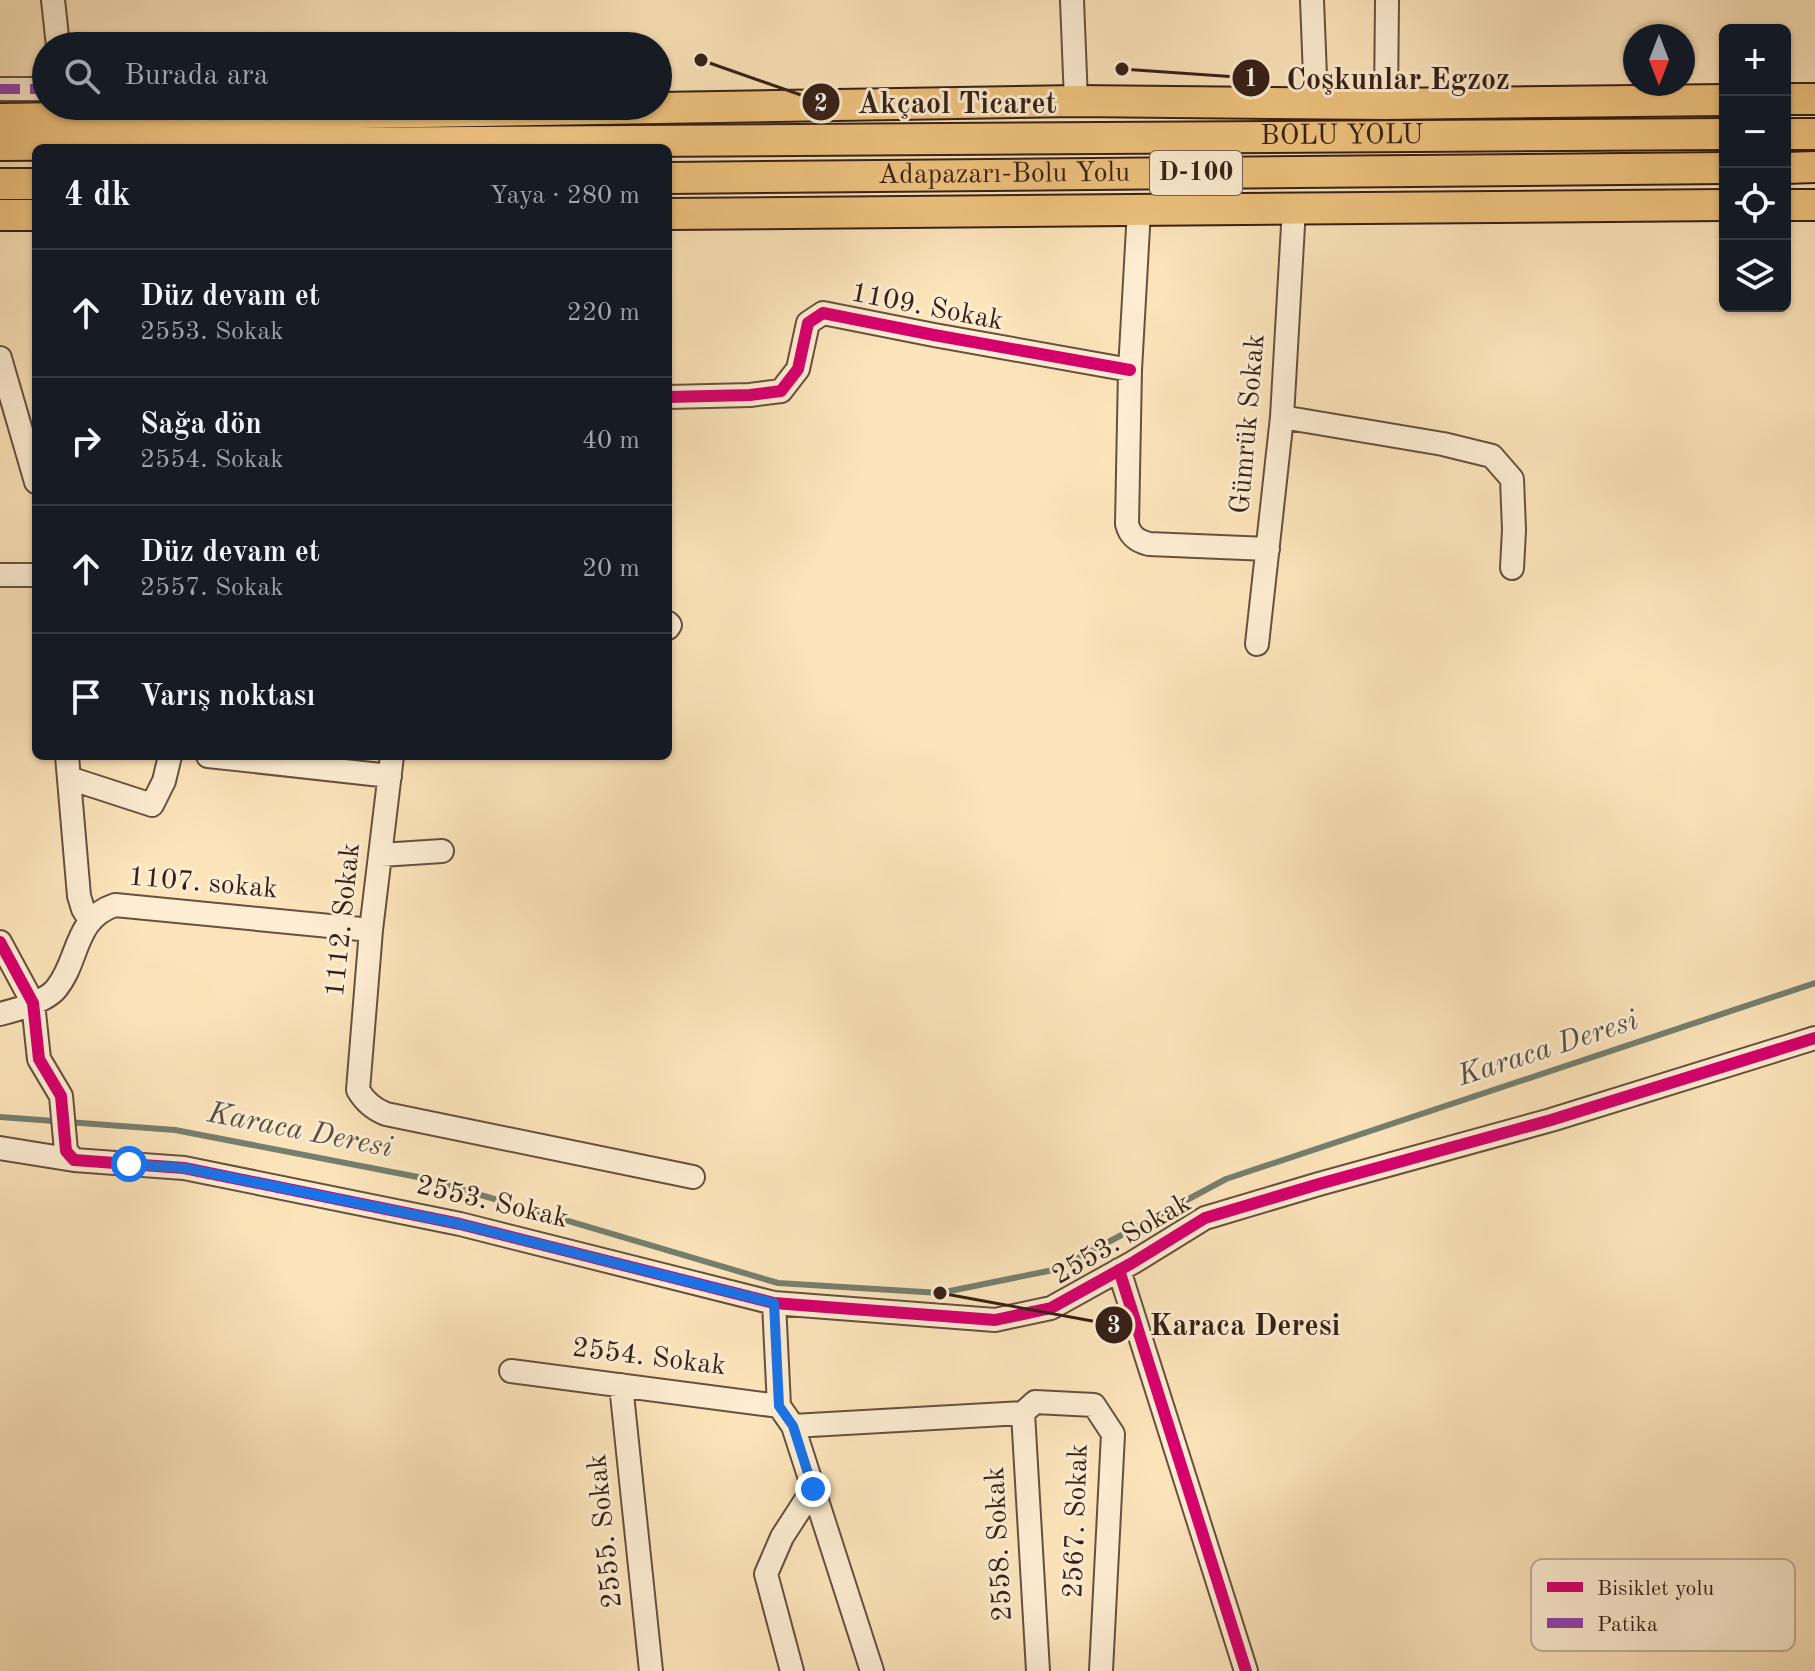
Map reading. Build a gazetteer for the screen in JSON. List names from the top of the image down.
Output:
{
  "streets": {
    "highway": ["BOLU YOLU", "D-100", "Adapazarı-Bolu Yolu"],
    "street": [
      "1109. Sokak",
      "Gümrük Sokak",
      "1107. sokak",
      "1112. Sokak",
      "2553. Sokak",
      "2554. Sokak",
      "2567. Sokak",
      "2555. Sokak",
      "2558. Sokak"
    ]
  },
  "crossings": [
    ["1107. sokak", "1112. Sokak"],
    ["2554. Sokak", "2555. Sokak"],
    ["2567. Sokak", "2558. Sokak"]
  ],
  "water": ["Karaca Deresi"],
  "places": ["Akçaol Ticaret", "Coşkunlar Egzoz", "Karaca Deresi"],
  "legend": ["Bisiklet yolu", "Patika"],
  "north": "bottom",
  "page": {
    "map_buttons": ["+", "−"],
    "search": "Burada ara",
    "heading": ["4 dk", "Yaya · 280 m"],
    "list": [
      ["Düz devam et", "2553. Sokak", "220 m"],
      ["Sağa dön", "2554. Sokak", "40 m"],
      ["Düz devam et", "2557. Sokak", "20 m"],
      "Varış noktası"
    ]
  }
}
